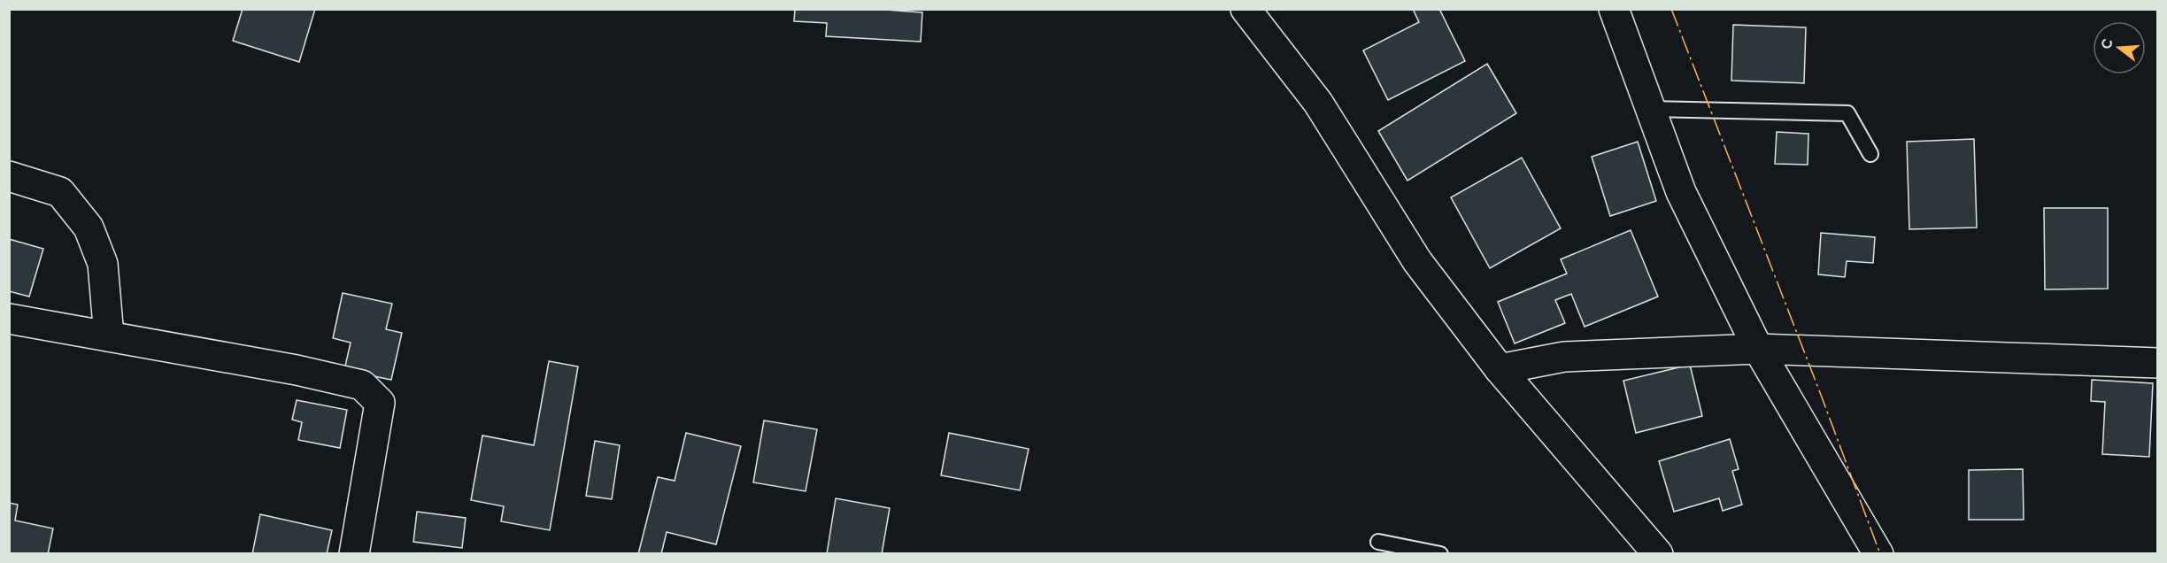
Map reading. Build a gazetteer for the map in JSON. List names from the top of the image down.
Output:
{
  "north": "left"
}
